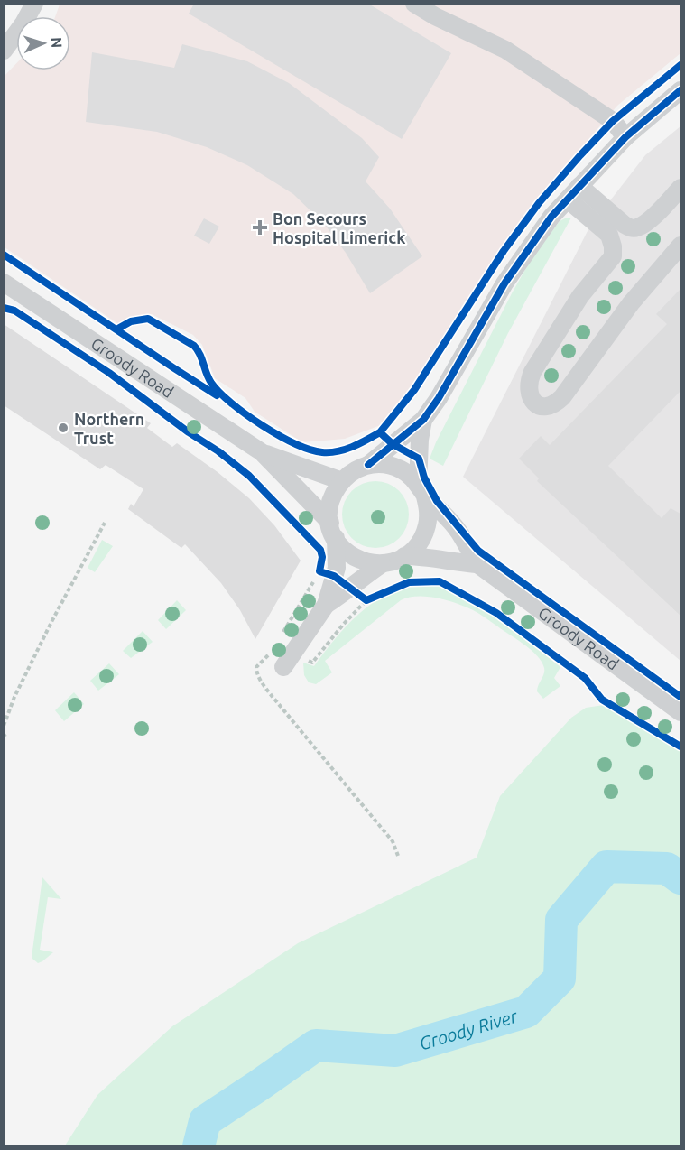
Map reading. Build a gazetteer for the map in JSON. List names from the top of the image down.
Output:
{
  "streets": {
    "street": ["Groody Road"]
  },
  "water": ["Groody River"],
  "places": {
    "health": ["Bon Secours Hospital Limerick"],
    "other": ["Northern Trust"]
  },
  "north": "right"
}
